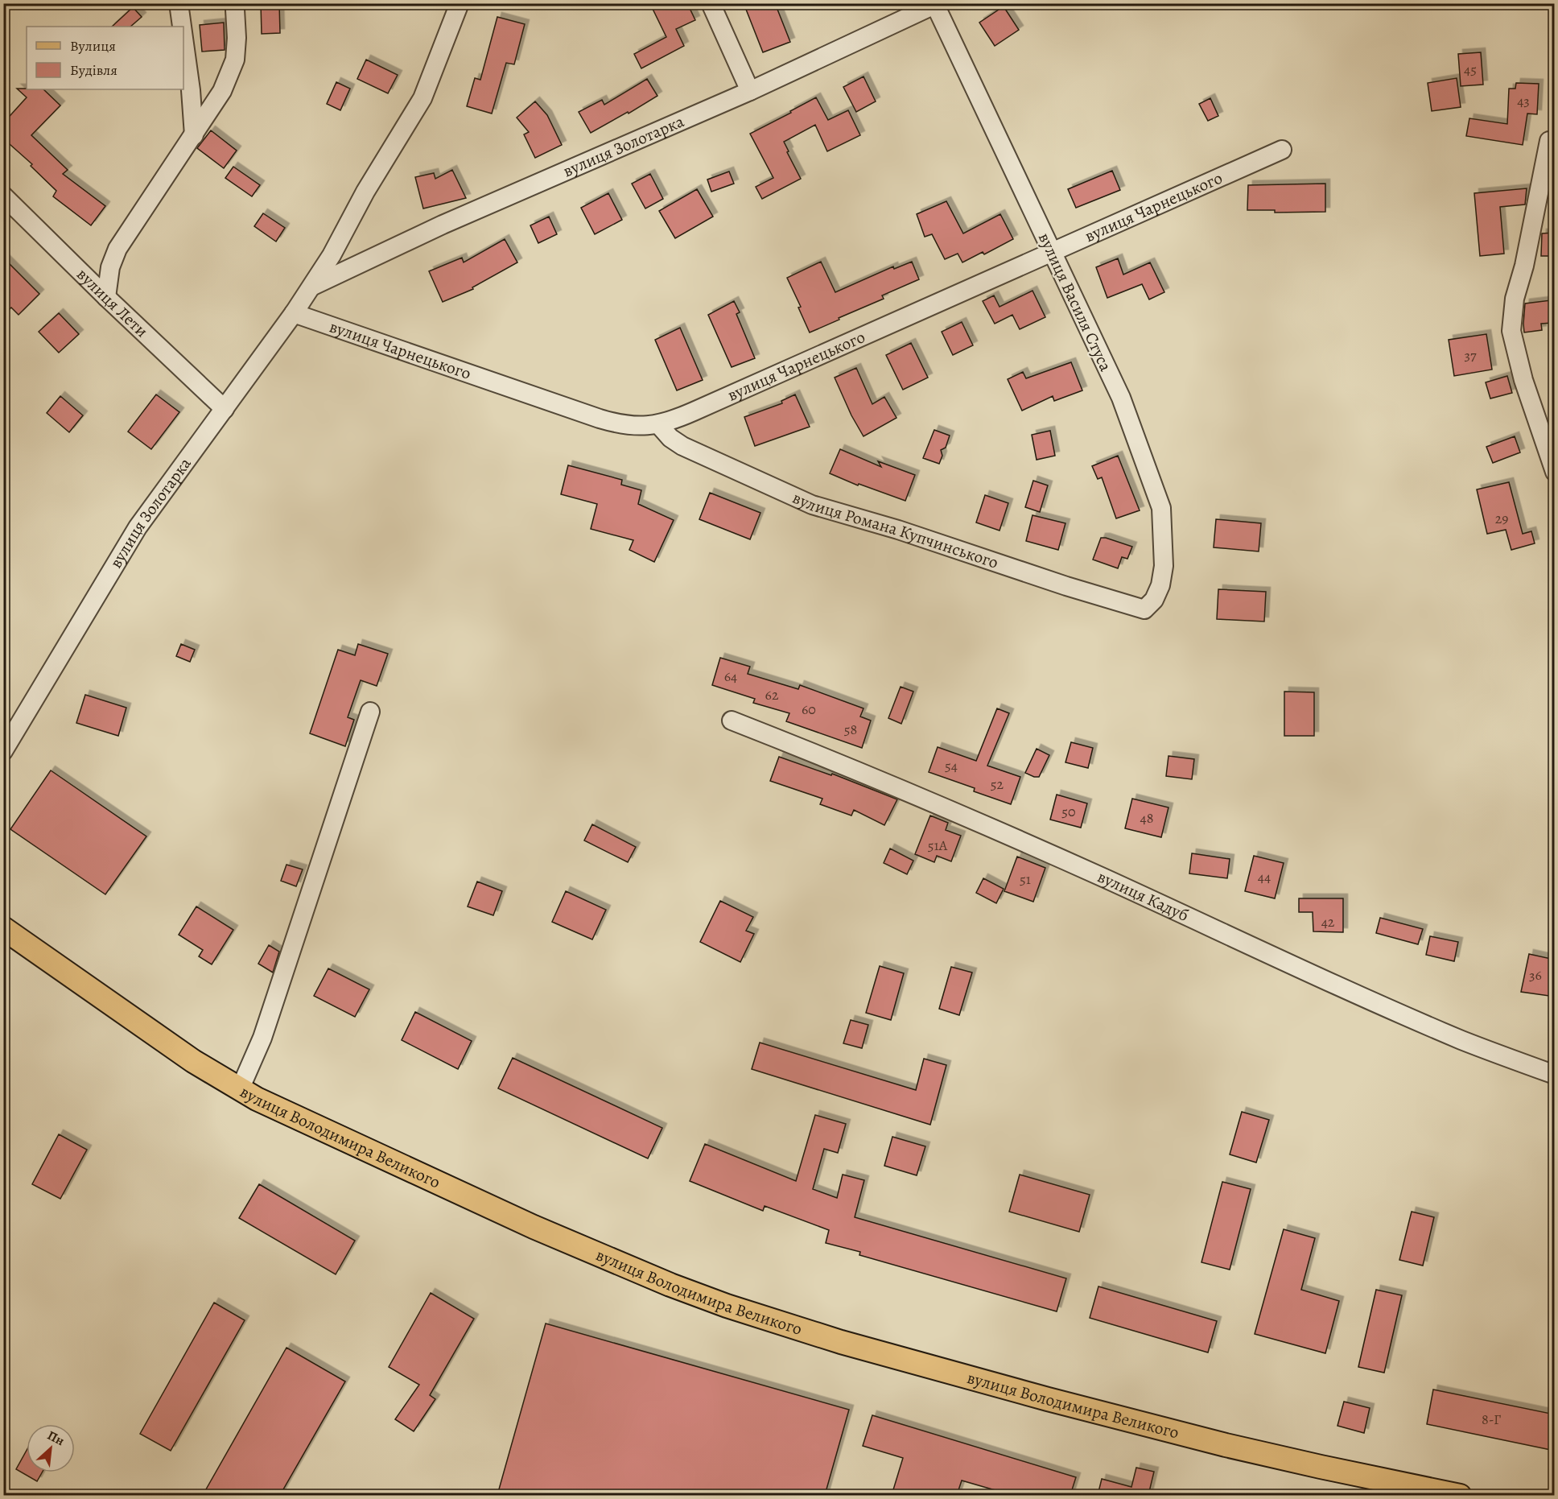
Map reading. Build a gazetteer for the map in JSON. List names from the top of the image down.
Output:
{
  "streets": {
    "main road": ["вулиця Володимира Великого"],
    "street": [
      "вулиця Золотарка",
      "вулиця Чарнецького",
      "вулиця Василя Стуса",
      "вулиця Лети",
      "вулиця Романа Купчинського",
      "вулиця Кадуб"
    ]
  },
  "crossings": [
    ["вулиця Золотарка", "вулиця Чарнецького"],
    ["вулиця Золотарка", "вулиця Василя Стуса"],
    ["вулиця Золотарка", "вулиця Лети"],
    ["вулиця Чарнецького", "вулиця Василя Стуса"],
    ["вулиця Чарнецького", "вулиця Романа Купчинського"],
    ["вулиця Василя Стуса", "вулиця Романа Купчинського"]
  ],
  "house_numbers": [
    "45",
    "43",
    "37",
    "29",
    "64",
    "62",
    "60",
    "58",
    "54",
    "52",
    "50",
    "48",
    "51А",
    "44",
    "51",
    "42",
    "36",
    "8-Г"
  ],
  "legend": ["Вулиця", "Будівля"],
  "north": "top right"
}
